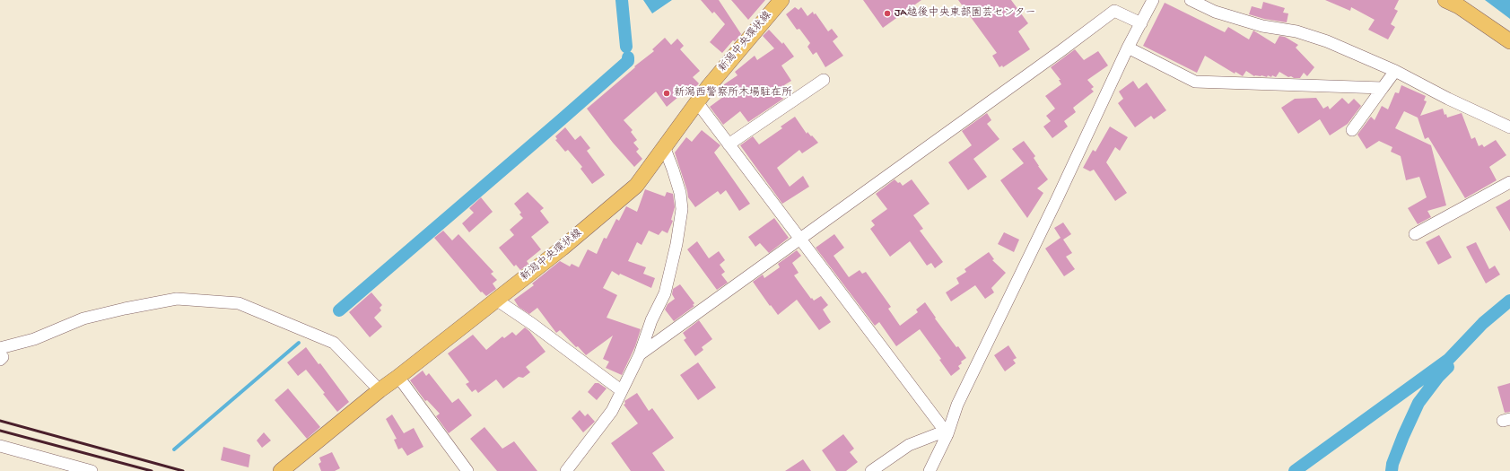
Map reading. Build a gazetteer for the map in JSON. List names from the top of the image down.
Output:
{
  "streets": {
    "main road": ["新潟中央環状線"]
  },
  "places": ["JA越後中央東部園芸センター", "新潟西警察所木場駐在所"]
}
